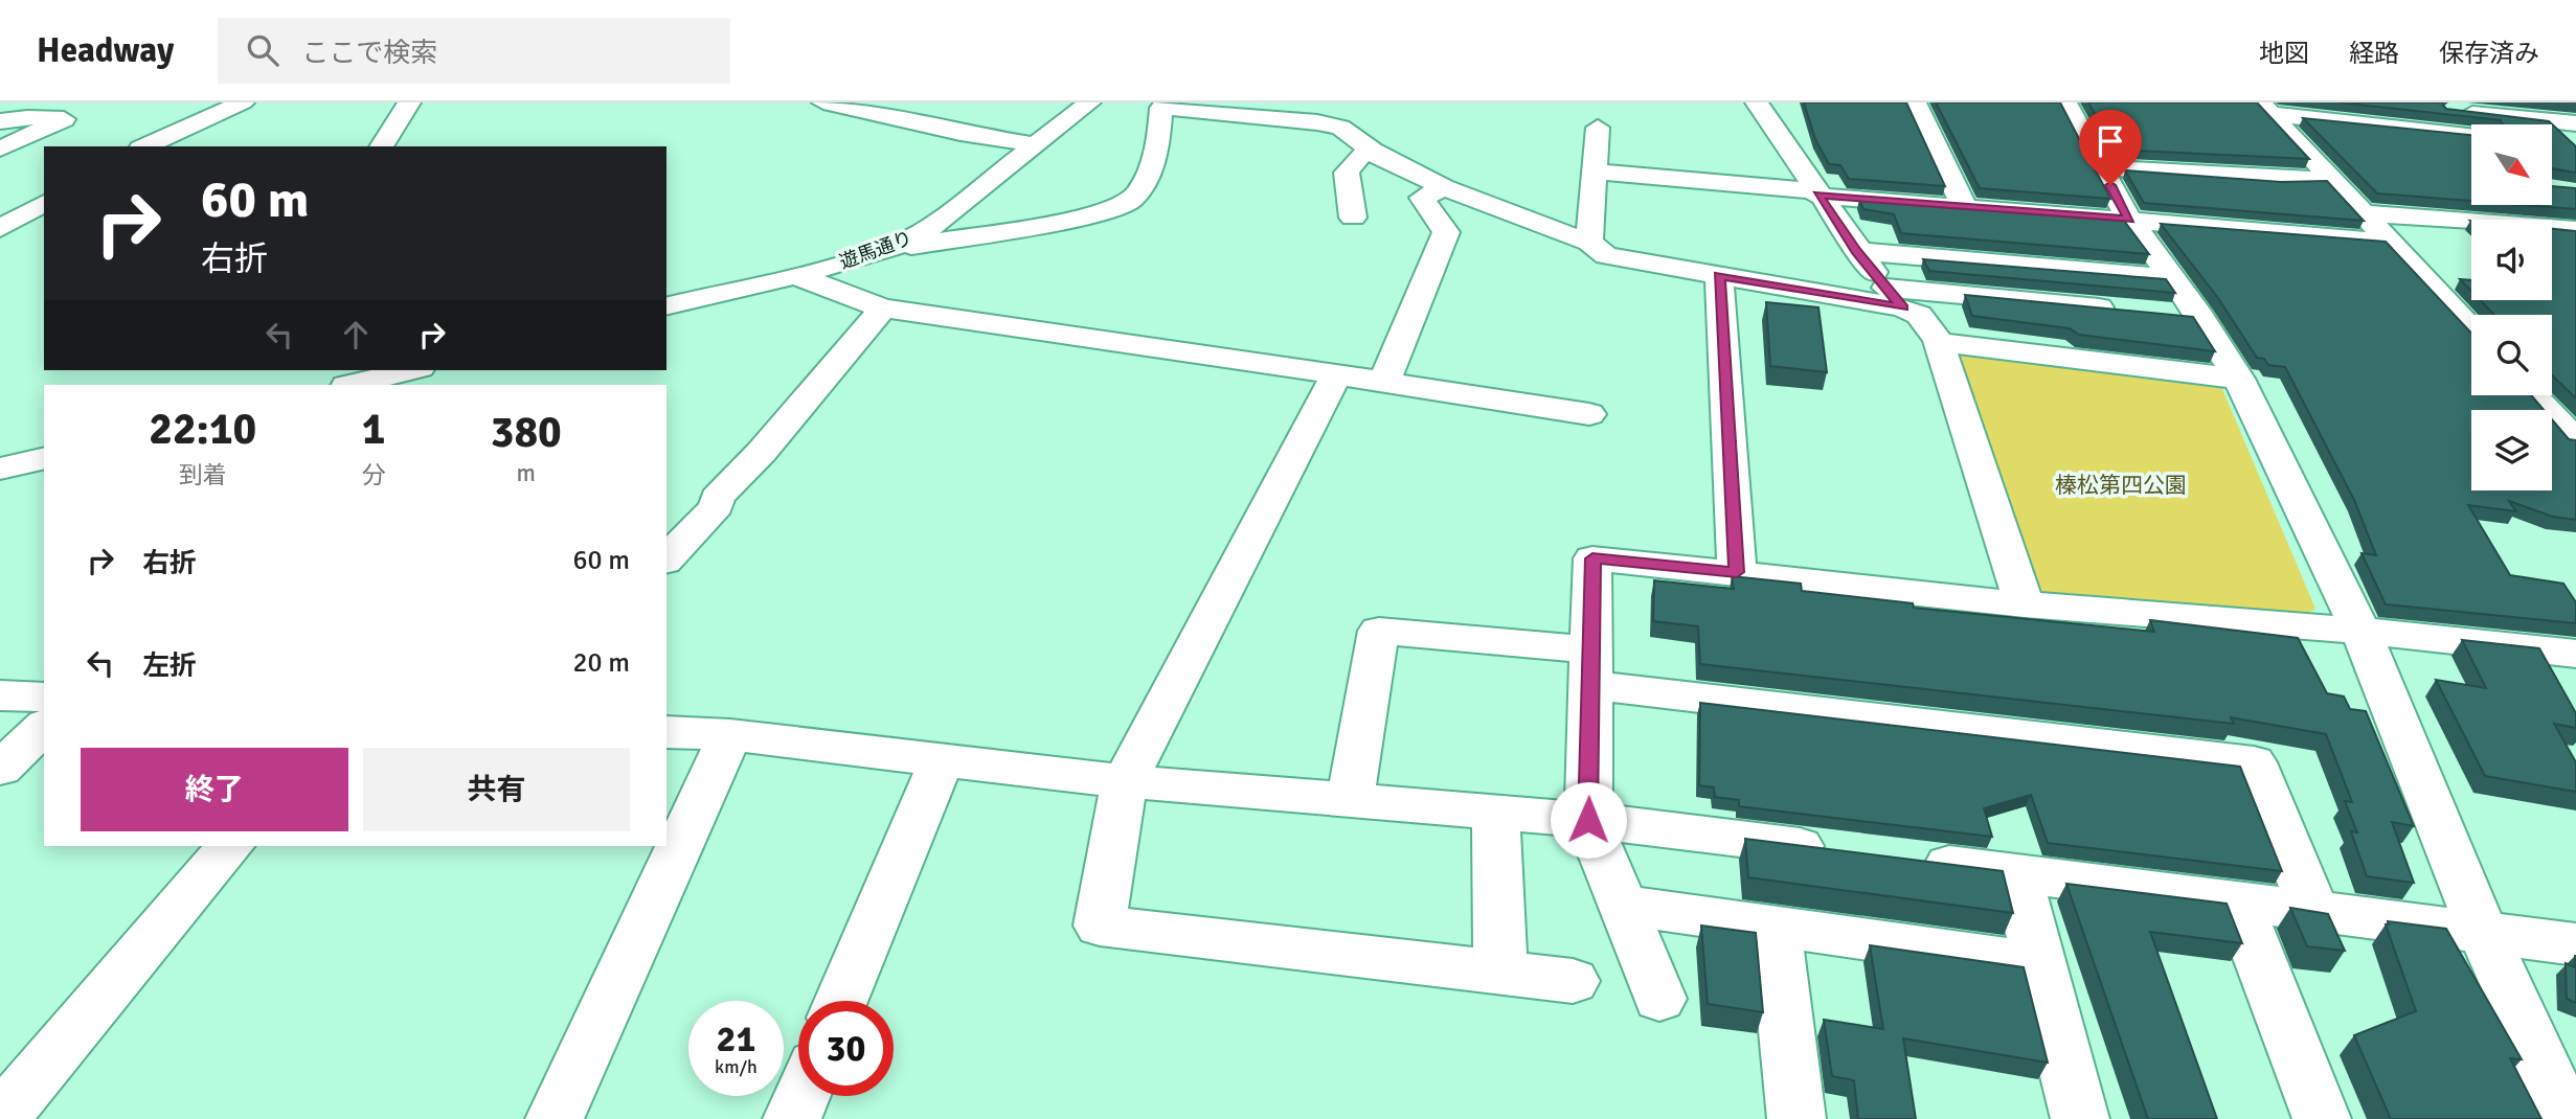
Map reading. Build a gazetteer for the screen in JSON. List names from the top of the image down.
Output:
{
  "streets": {
    "street": ["遊馬通り"]
  },
  "parks": ["榛松第四公園"],
  "north": "bottom right",
  "page": {
    "header": "Headway",
    "search": "ここで検索",
    "nav": ["地図", "経路", "保存済み"],
    "turn": ["60 m", "右折"],
    "eta": [
      "22:10",
      "到着",
      "1",
      "分",
      "380",
      "m"
    ],
    "list": [
      {
        "name": "右折",
        "value": "60 m"
      },
      {
        "name": "左折",
        "value": "20 m"
      }
    ],
    "buttons": ["終了", "共有"],
    "speed": "21 km/h",
    "limit": "30"
  }
}
